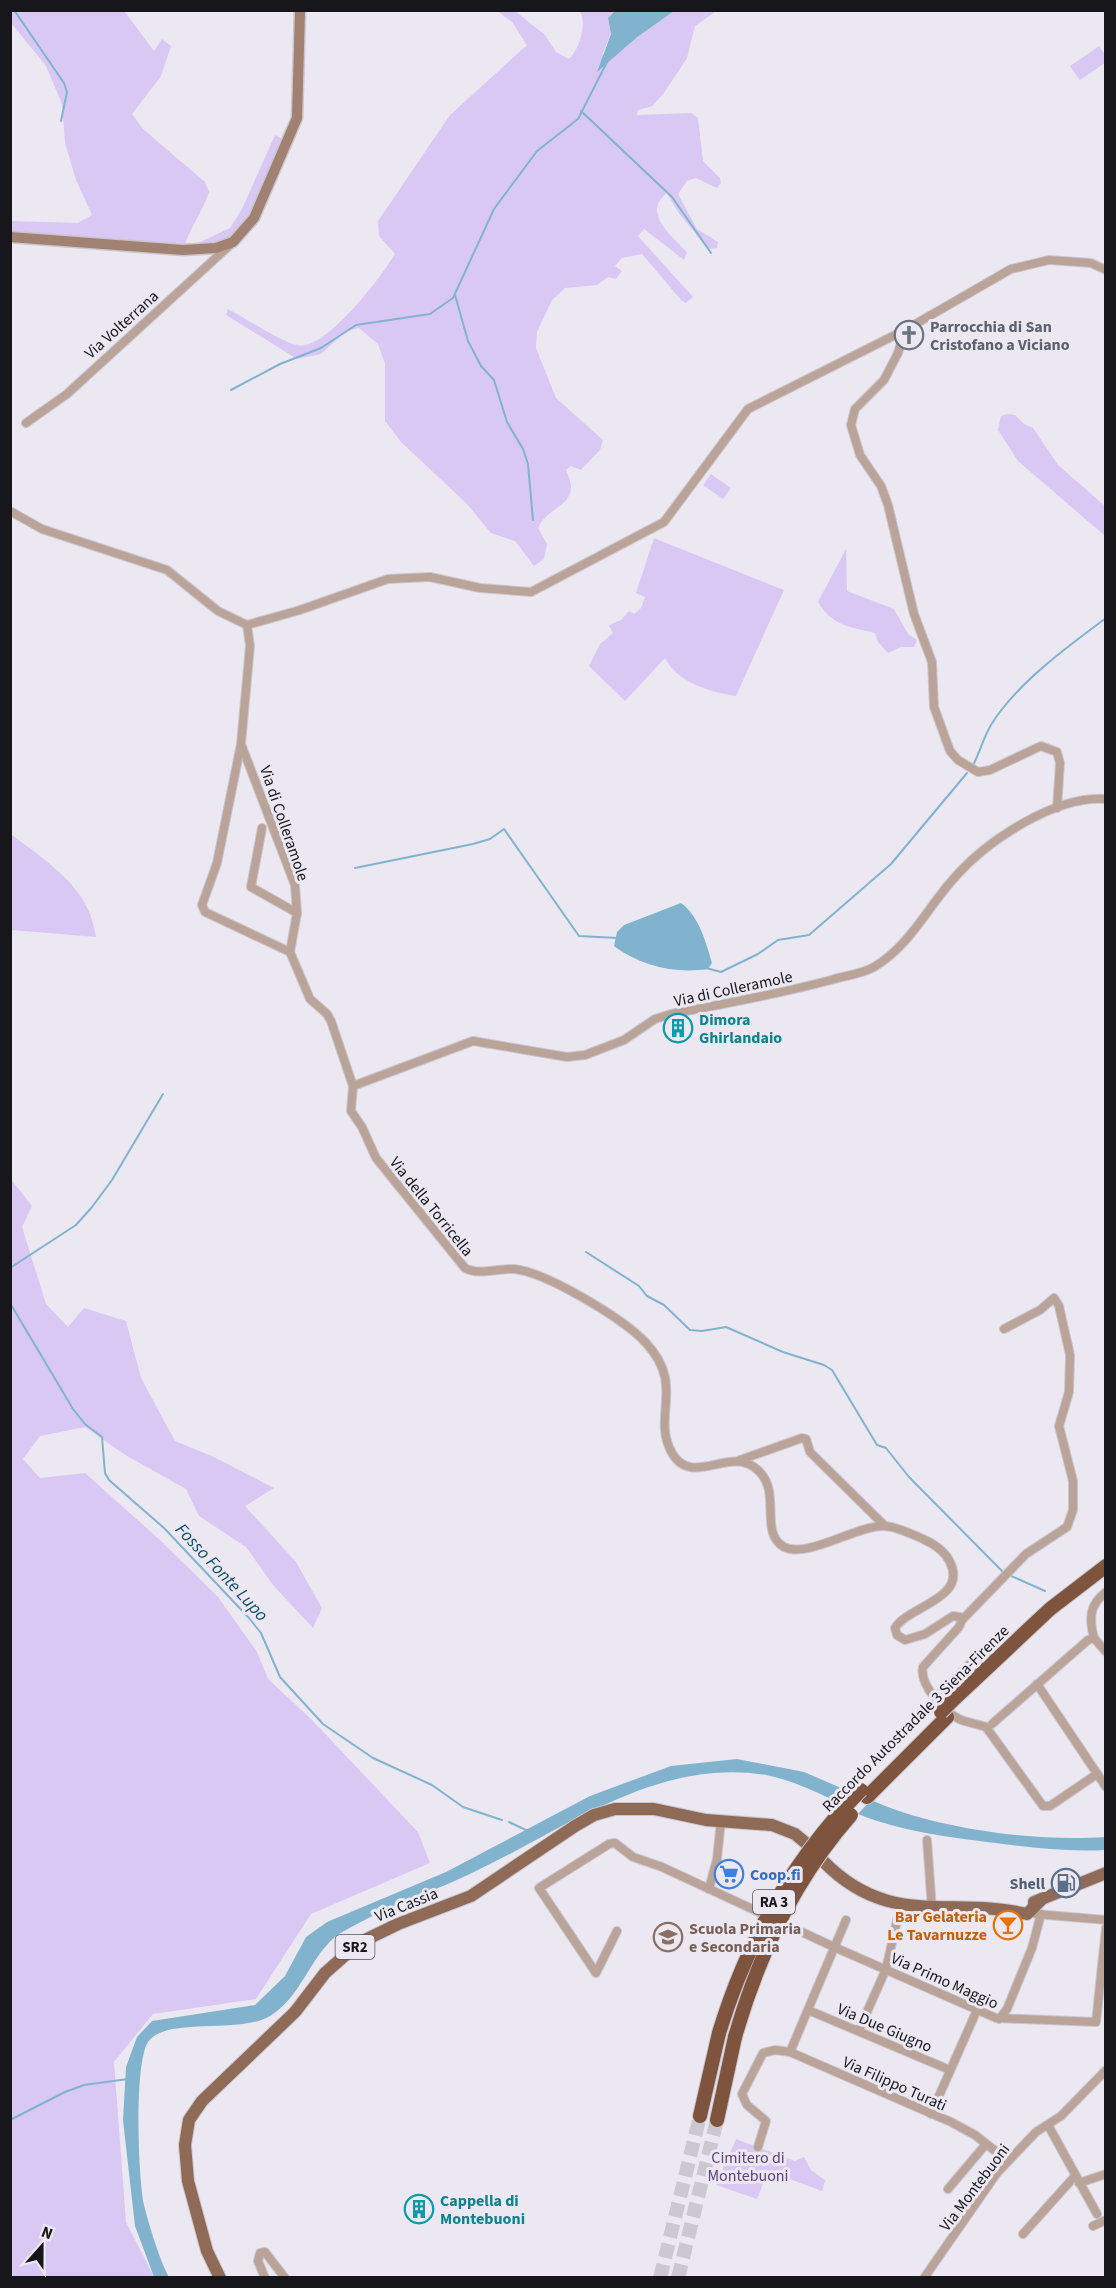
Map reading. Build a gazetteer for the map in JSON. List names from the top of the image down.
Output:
{
  "streets": {
    "highway": ["Raccordo Autostradale 3 Siena-Firenze", "RA 3"],
    "main road": ["Via Volterrana", "Via Cassia", "SR2"],
    "street": [
      "Via di Colleramole",
      "Via della Torricella",
      "Via Primo Maggio",
      "Via Due Giugno",
      "Via Filippo Turati",
      "Via Montebuoni"
    ]
  },
  "crossings": [
    ["Via di Colleramole", "Via della Torricella"],
    ["Via Filippo Turati", "Via Montebuoni"]
  ],
  "water": ["Fosso Fonte Lupo"],
  "parks": ["Cimitero di Montebuoni"],
  "places": {
    "church": ["Parrocchia di San Cristofano a Viciano"],
    "building": ["Dimora Ghirlandaio", "Cappella di Montebuoni"],
    "supermarket": ["Coop.fi"],
    "fuel station": ["Shell"],
    "bar": ["Bar Gelateria Le Tavarnuzze"],
    "school or university": ["Scuola Primaria e Secondaria"]
  },
  "north": "top"
}
